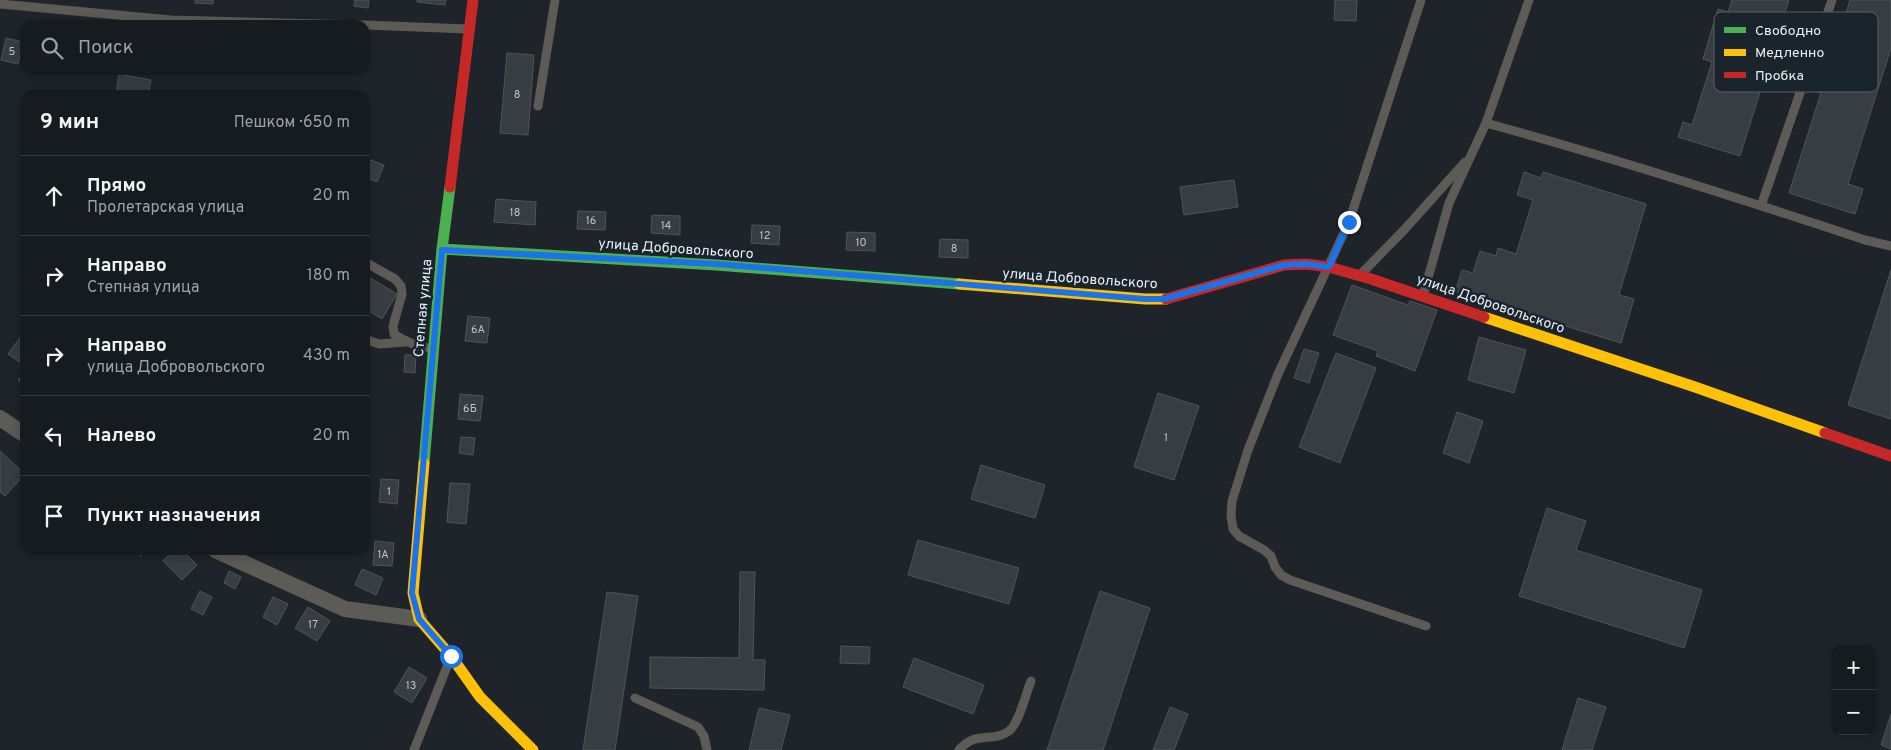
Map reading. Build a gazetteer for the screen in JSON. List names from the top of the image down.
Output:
{
  "streets": {
    "street": ["улица Добровольского", "Степная улица"]
  },
  "crossings": [
    ["улица Добровольского", "Степная улица"]
  ],
  "house_numbers": [
    "5",
    "8",
    "18",
    "16",
    "14",
    "12",
    "10",
    "8",
    "6А",
    "6Б",
    "1",
    "1",
    "1А",
    "17",
    "13"
  ],
  "legend": ["Свободно", "Медленно", "Пробка"],
  "page": {
    "search": "Поиск",
    "heading": ["9 мин", "Пешком · 650 m"],
    "list": [
      ["Прямо", "Пролетарская улица", "20 m"],
      ["Направо", "Степная улица", "180 m"],
      ["Направо", "улица Добровольского", "430 m"],
      ["Налево", "20 m"],
      "Пункт назначения"
    ],
    "map_buttons": ["+", "−"]
  }
}
